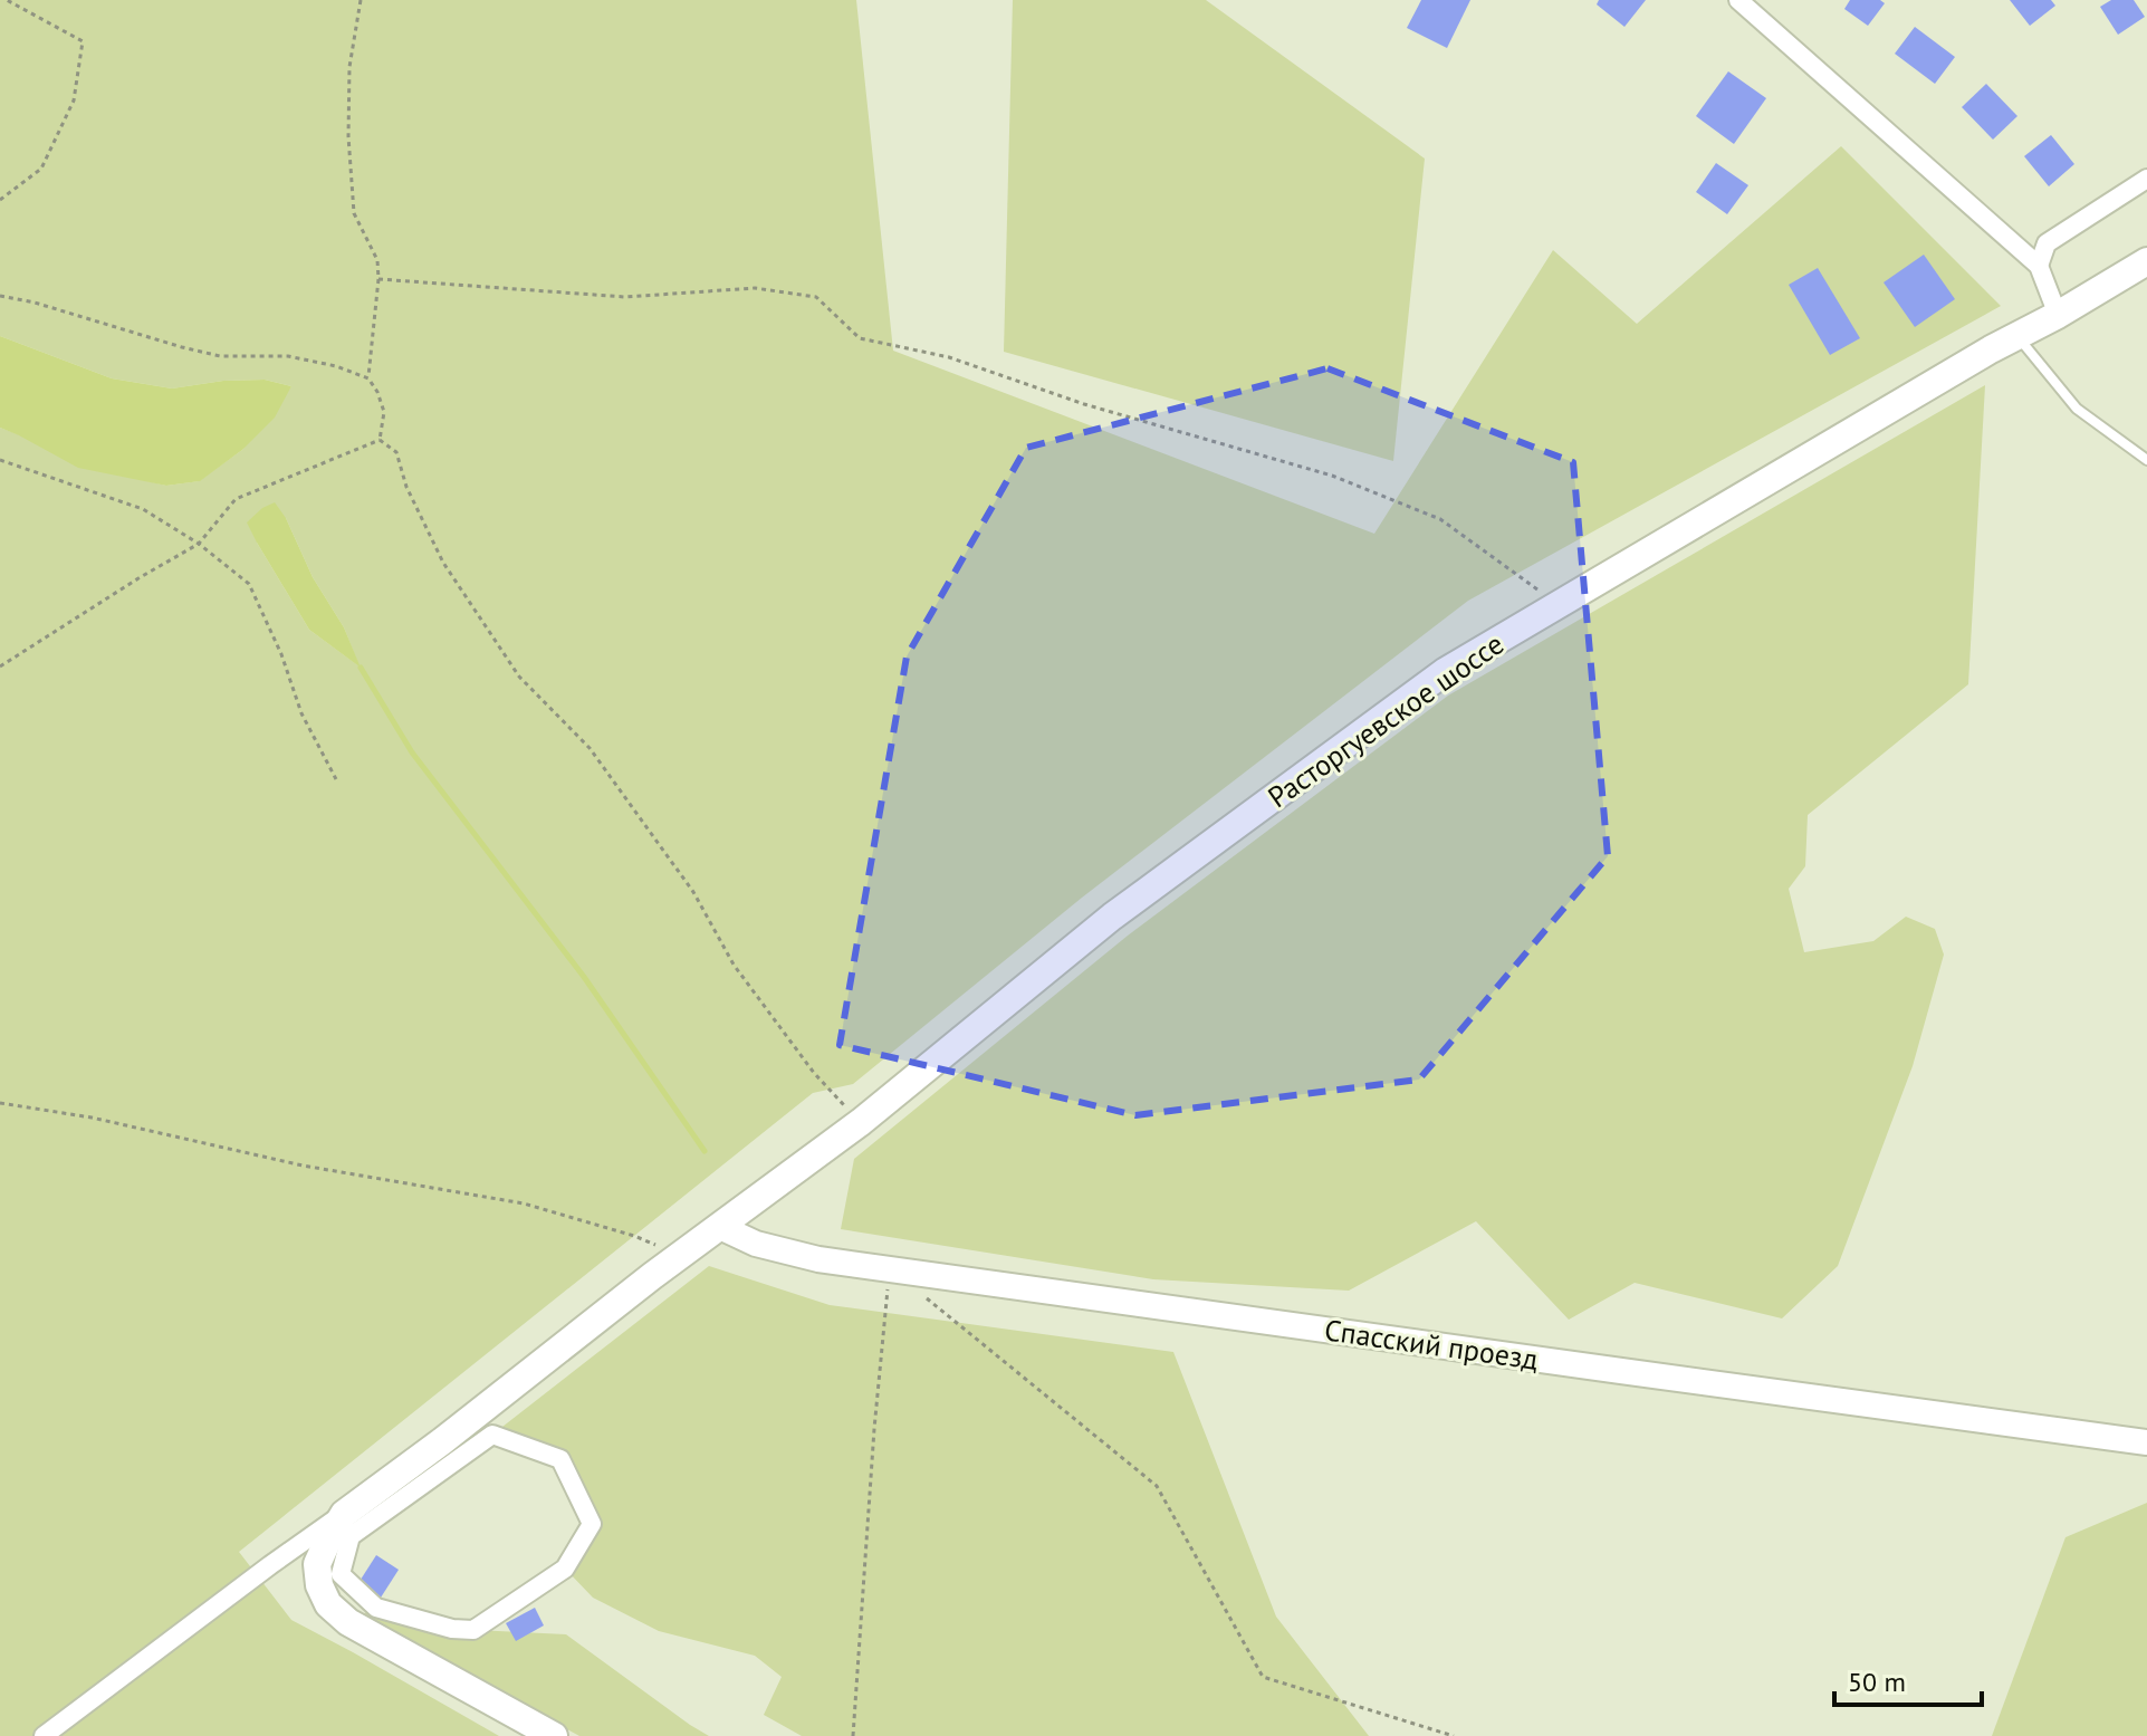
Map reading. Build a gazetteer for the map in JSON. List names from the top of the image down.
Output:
{
  "streets": {
    "main road": ["Расторгуевское шоссе"],
    "street": ["Спасский проезд"]
  },
  "crossings": [
    ["Расторгуевское шоссе", "Спасский проезд"]
  ],
  "scale_bar": "50 m"
}
